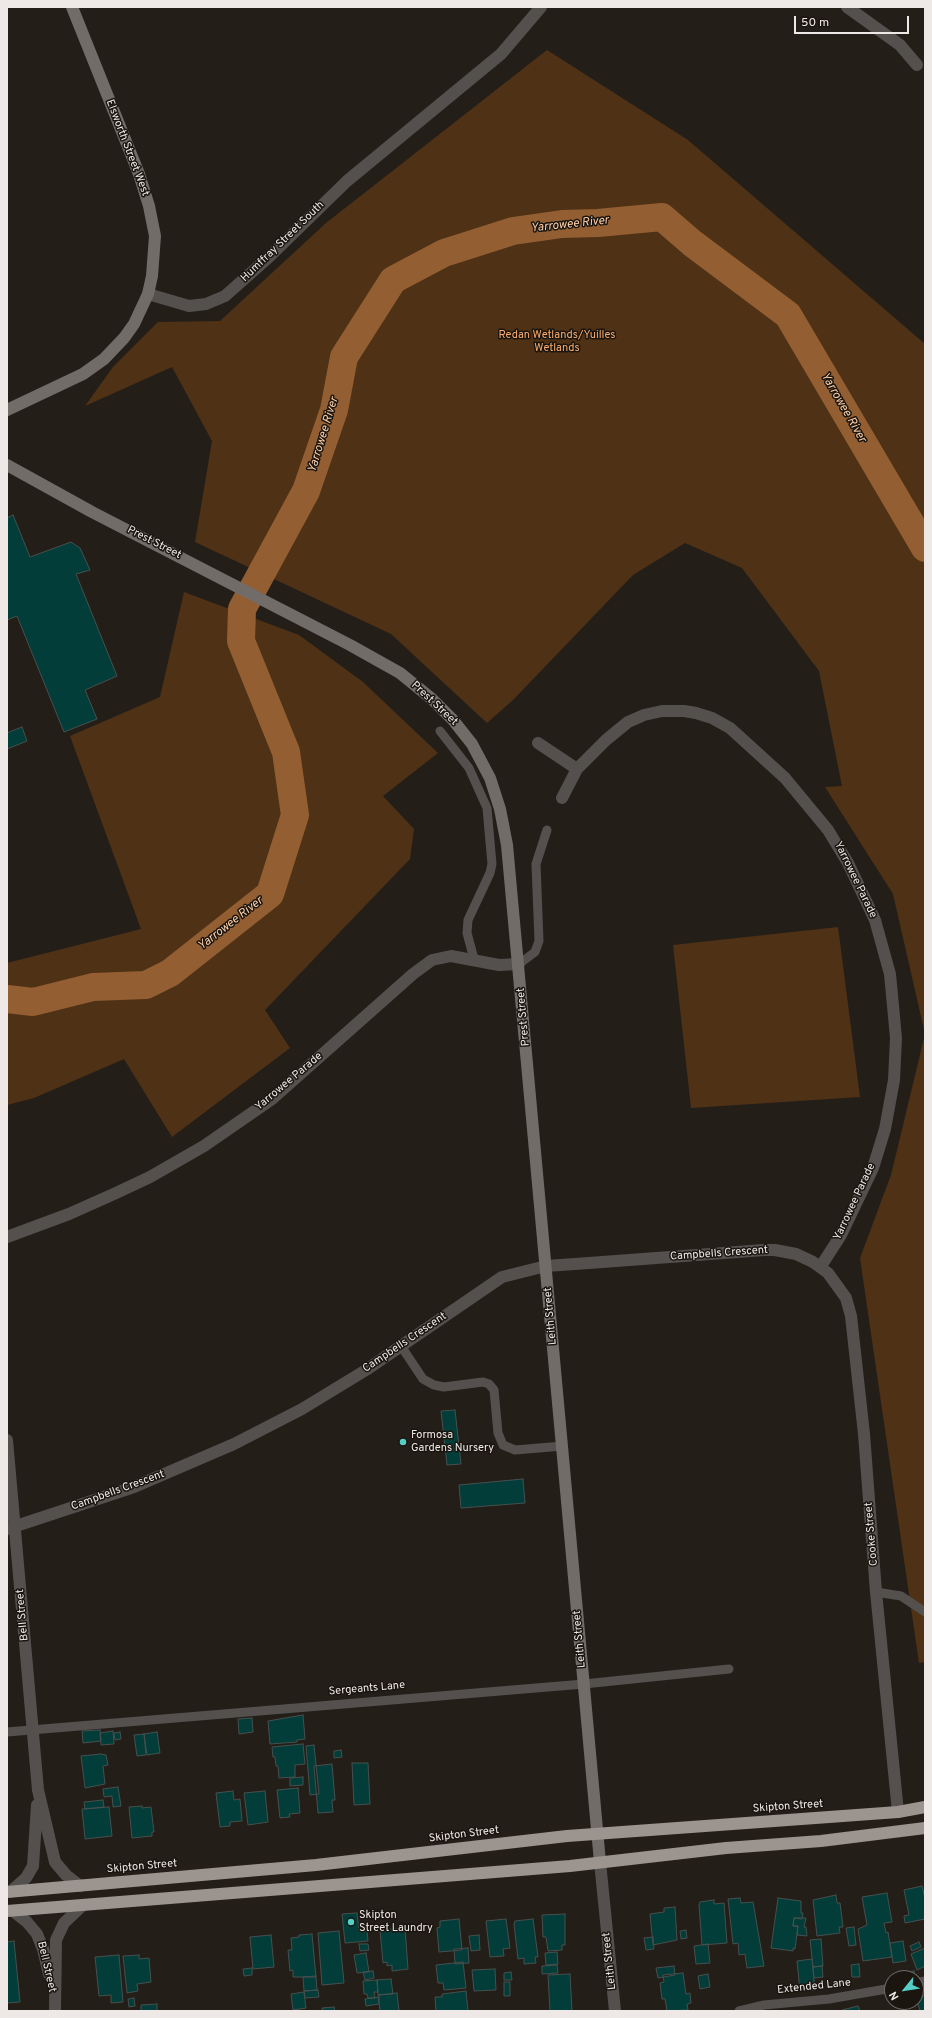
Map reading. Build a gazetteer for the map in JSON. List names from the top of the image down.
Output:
{
  "streets": {
    "highway": ["Skipton Street"],
    "main road": ["Elsworth Street West", "Prest Street", "Leith Street"],
    "street": [
      "Humffray Street South",
      "Yarrowee Parade",
      "Campbells Crescent",
      "Cooke Street",
      "Bell Street"
    ],
    "lane": ["Sergeants Lane", "Extended Lane"]
  },
  "crossings": [
    ["Elsworth Street West", "Humffray Street South"],
    ["Prest Street", "Yarrowee Parade"],
    ["Prest Street", "Campbells Crescent"],
    ["Prest Street", "Leith Street"],
    ["Yarrowee Parade", "Campbells Crescent"],
    ["Yarrowee Parade", "Cooke Street"],
    ["Campbells Crescent", "Leith Street"],
    ["Campbells Crescent", "Cooke Street"],
    ["Campbells Crescent", "Bell Street"],
    ["Leith Street", "Sergeants Lane"],
    ["Leith Street", "Skipton Street"],
    ["Cooke Street", "Skipton Street"],
    ["Bell Street", "Sergeants Lane"],
    ["Bell Street", "Skipton Street"]
  ],
  "water": ["Yarrowee River"],
  "parks": ["Redan Wetlands/Yuilles Wetlands"],
  "places": ["Formosa Gardens Nursery", "Skipton Street Laundry"],
  "scale_bar": "50 m",
  "north": "bottom left"
}
